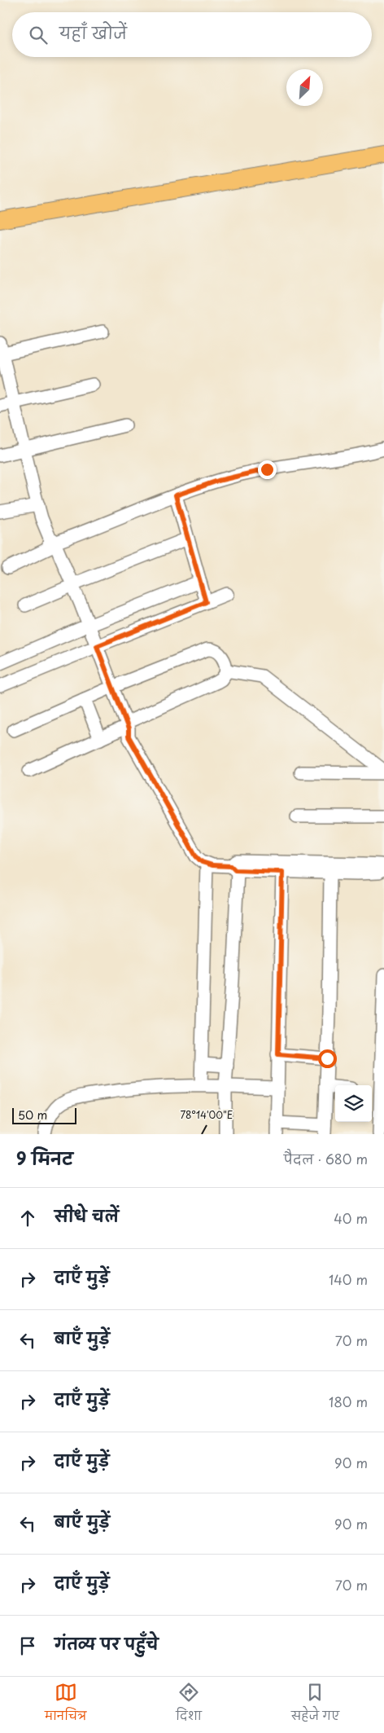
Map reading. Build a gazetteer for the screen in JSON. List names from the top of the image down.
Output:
{
  "scale_bar": "50 m",
  "north": "top right",
  "page": {
    "search": "यहाँ खोजें",
    "scale": "50 m",
    "heading": ["9 मिनट", "पैदल · 680 m"],
    "list": [
      ["सीधे चलें", "40 m"],
      ["दाएँ मुड़ें", "140 m"],
      ["बाएँ मुड़ें", "70 m"],
      ["दाएँ मुड़ें", "180 m"],
      ["दाएँ मुड़ें", "90 m"],
      ["बाएँ मुड़ें", "90 m"],
      ["दाएँ मुड़ें", "70 m"],
      "गंतव्य पर पहुँचे"
    ],
    "nav": ["मानचित्र", "दिशा", "सहेजे गए"]
  },
  "coordinates": ["78°14'00\"E"]
}
